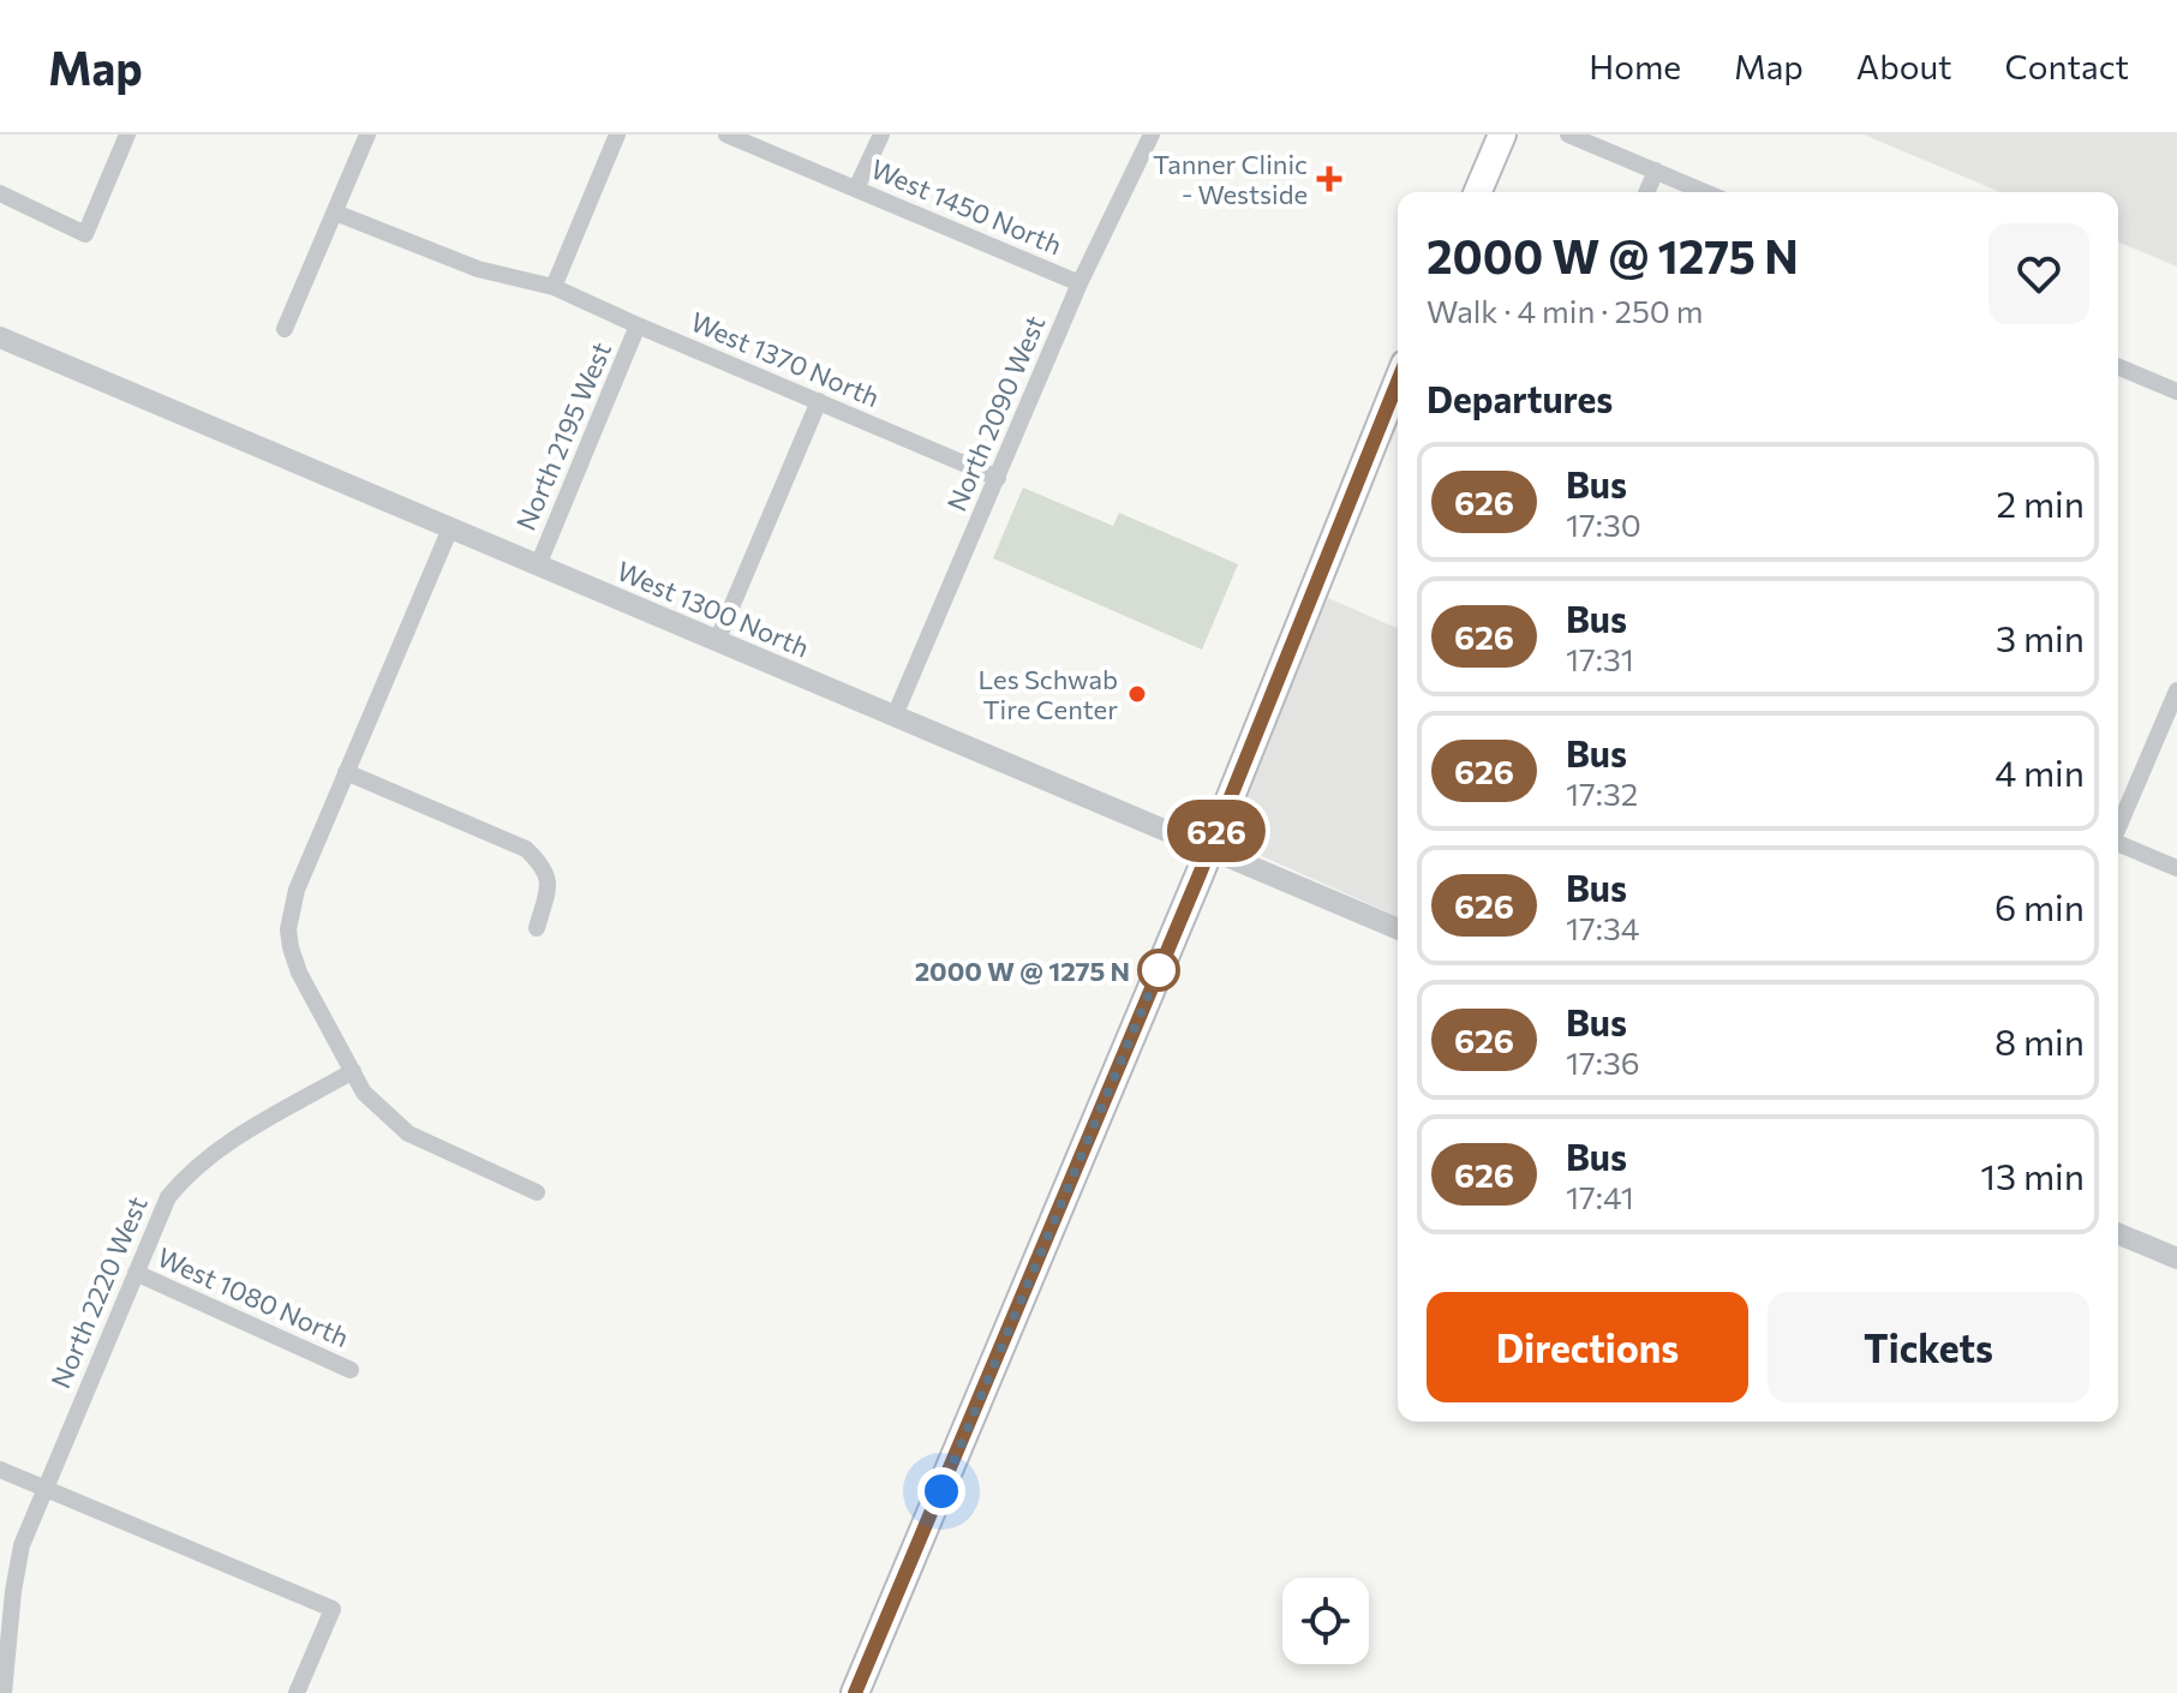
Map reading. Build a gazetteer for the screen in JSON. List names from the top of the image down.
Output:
{
  "streets": {
    "street": [
      "West 1450 North",
      "West 1370 North",
      "North 2090 West",
      "North 2195 West",
      "West 1300 North",
      "North 2220 West",
      "West 1080 North"
    ]
  },
  "crossings": [
    ["West 1450 North", "North 2090 West"],
    ["West 1370 North", "North 2090 West"],
    ["West 1370 North", "North 2195 West"],
    ["North 2090 West", "West 1300 North"],
    ["North 2195 West", "West 1300 North"],
    ["North 2220 West", "West 1080 North"]
  ],
  "places": {
    "health": ["Tanner Clinic - Westside"],
    "other": ["Les Schwab Tire Center", "2000 W @ 1275 N"]
  },
  "lines": ["bus line 626"],
  "page": {
    "header": "Map",
    "nav": [
      "Home",
      "Map",
      "About",
      "Contact"
    ],
    "on_map": "626",
    "heading": [
      ["2000 W @ 1275 N", "Walk · 4 min · 250 m"],
      "Departures"
    ],
    "list": [
      {
        "mark": "626",
        "name": "Bus",
        "note": "17:30",
        "value": "2 min"
      },
      {
        "mark": "626",
        "name": "Bus",
        "note": "17:31",
        "value": "3 min"
      },
      {
        "mark": "626",
        "name": "Bus",
        "note": "17:32",
        "value": "4 min"
      },
      {
        "mark": "626",
        "name": "Bus",
        "note": "17:34",
        "value": "6 min"
      },
      {
        "mark": "626",
        "name": "Bus",
        "note": "17:36",
        "value": "8 min"
      },
      {
        "mark": "626",
        "name": "Bus",
        "note": "17:41",
        "value": "13 min"
      }
    ],
    "buttons": ["Directions", "Tickets"]
  }
}
